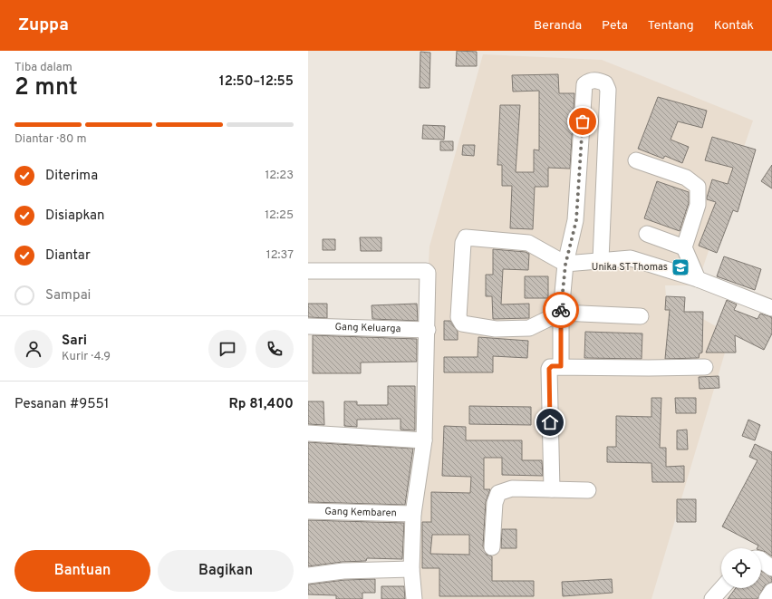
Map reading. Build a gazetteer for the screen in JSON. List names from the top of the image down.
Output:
{
  "streets": {
    "street": ["Gang Keluarga", "Gang Kembaren"]
  },
  "places": {
    "school or university": ["Unika ST Thomas"]
  },
  "page": {
    "header": "Zuppa",
    "nav": [
      "Beranda",
      "Peta",
      "Tentang",
      "Kontak"
    ],
    "heading": ["2 mnt", "Tiba dalam", "12:50–12:55"],
    "panel": [
      "Sari",
      "Kurir · 4.9",
      "Pesanan #9551",
      "Rp 81,400"
    ],
    "bar": "Diantar · 80 m",
    "list": [
      ["Diterima", "12:23"],
      ["Disiapkan", "12:25"],
      ["Diantar", "12:37"],
      "Sampai"
    ],
    "buttons": ["Bantuan", "Bagikan"]
  }
}
